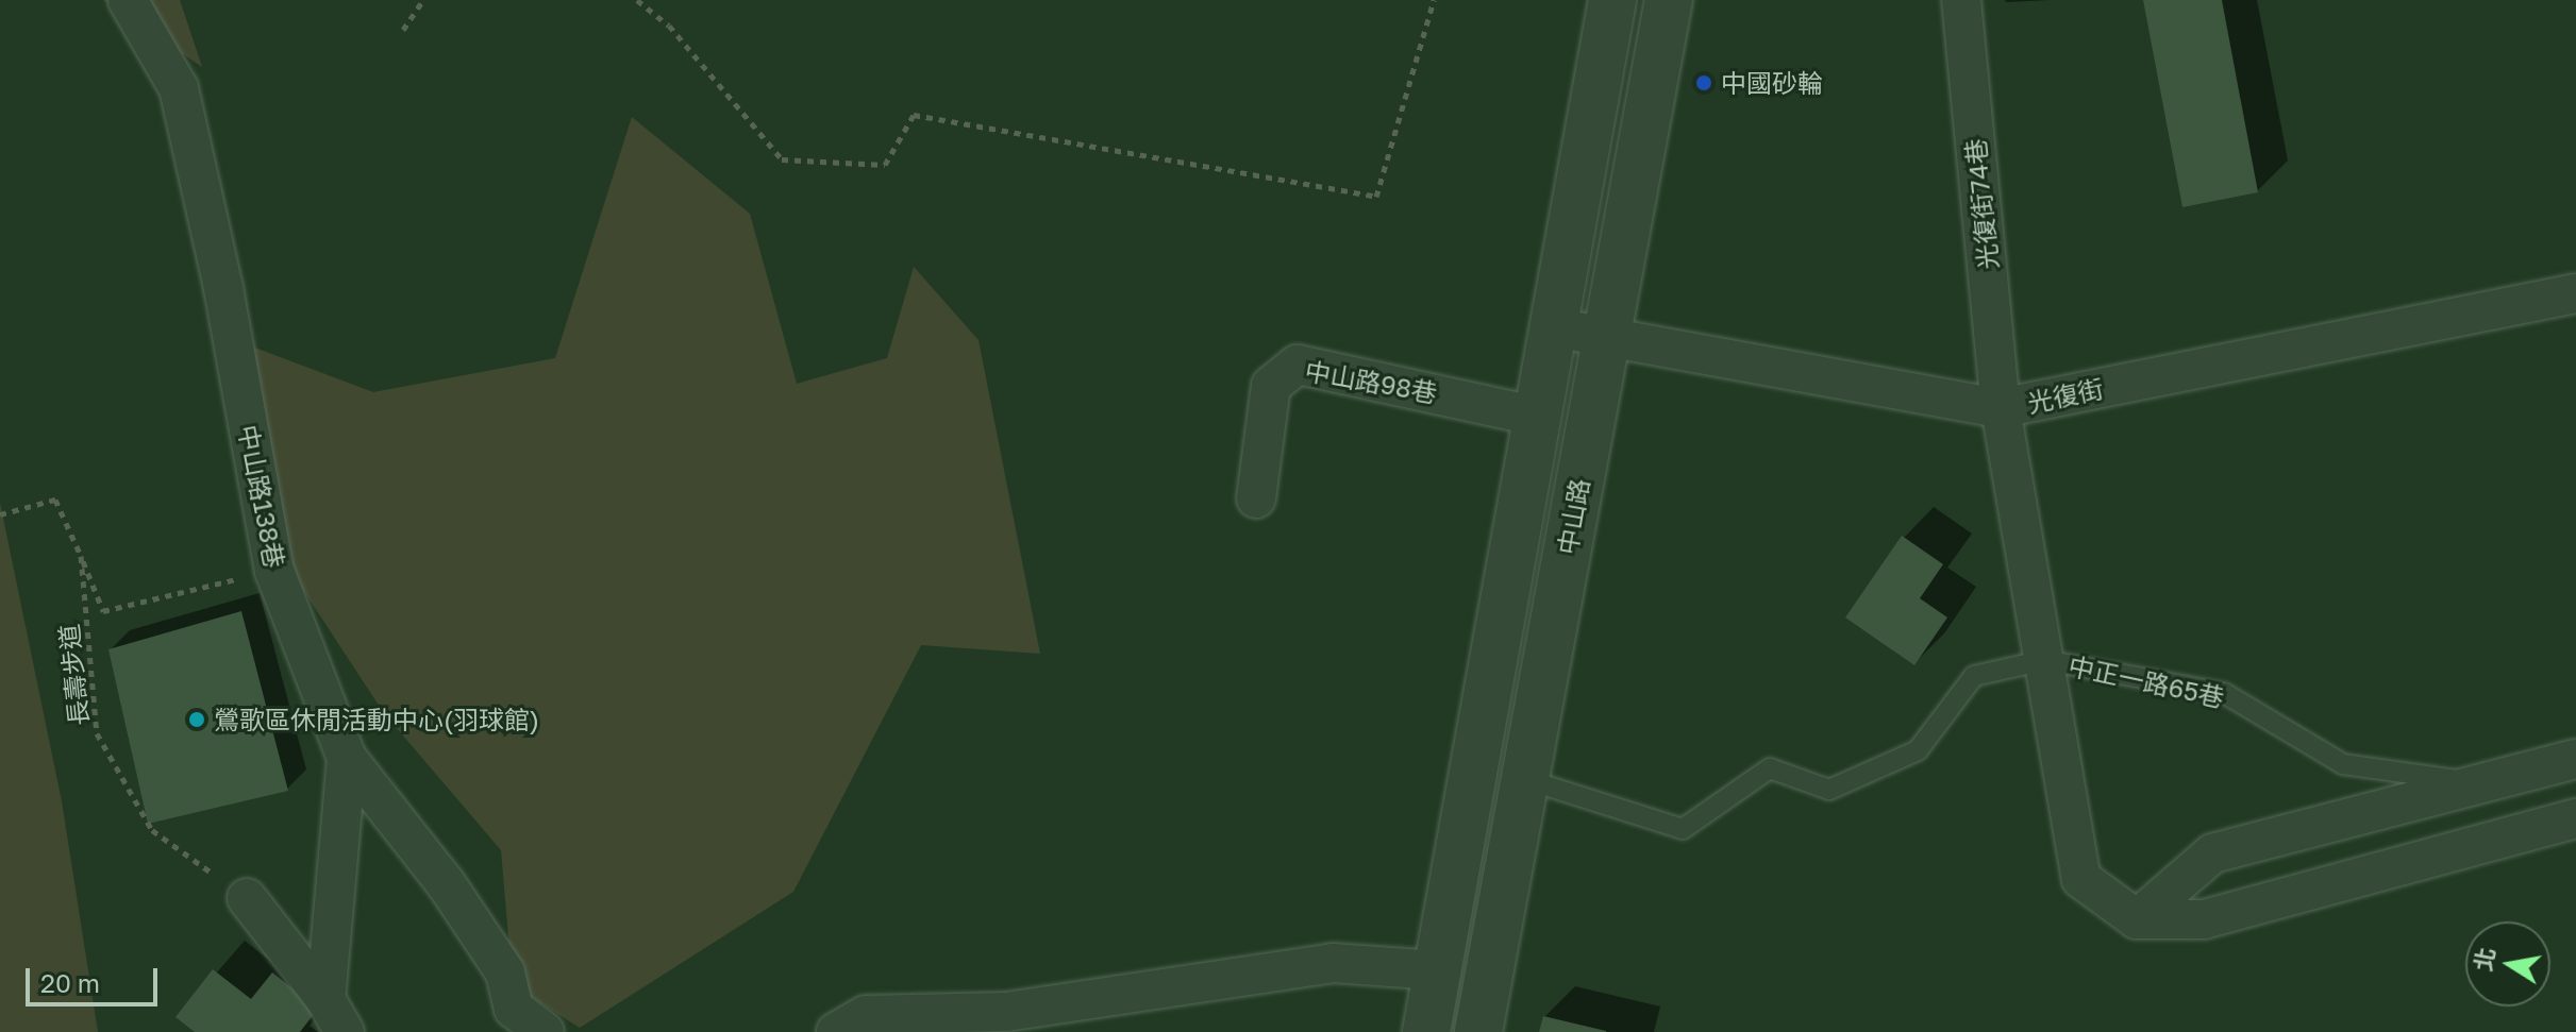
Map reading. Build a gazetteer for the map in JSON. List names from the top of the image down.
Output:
{
  "streets": {
    "street": [
      "光復街74巷",
      "中山路98巷",
      "光復街",
      "中山路138巷",
      "中山路",
      "中正一路65巷"
    ],
    "path": ["長壽步道"]
  },
  "crossings": [
    ["光復街74巷", "光復街"],
    ["光復街74巷", "中正一路65巷"],
    ["中山路98巷", "中山路"],
    ["光復街", "中山路"],
    ["光復街", "中正一路65巷"],
    ["中山路", "中正一路65巷"]
  ],
  "places": ["中國砂輪", "鶯歌區休閒活動中心(羽球館)"],
  "scale_bar": "20 m",
  "north": "left"
}
